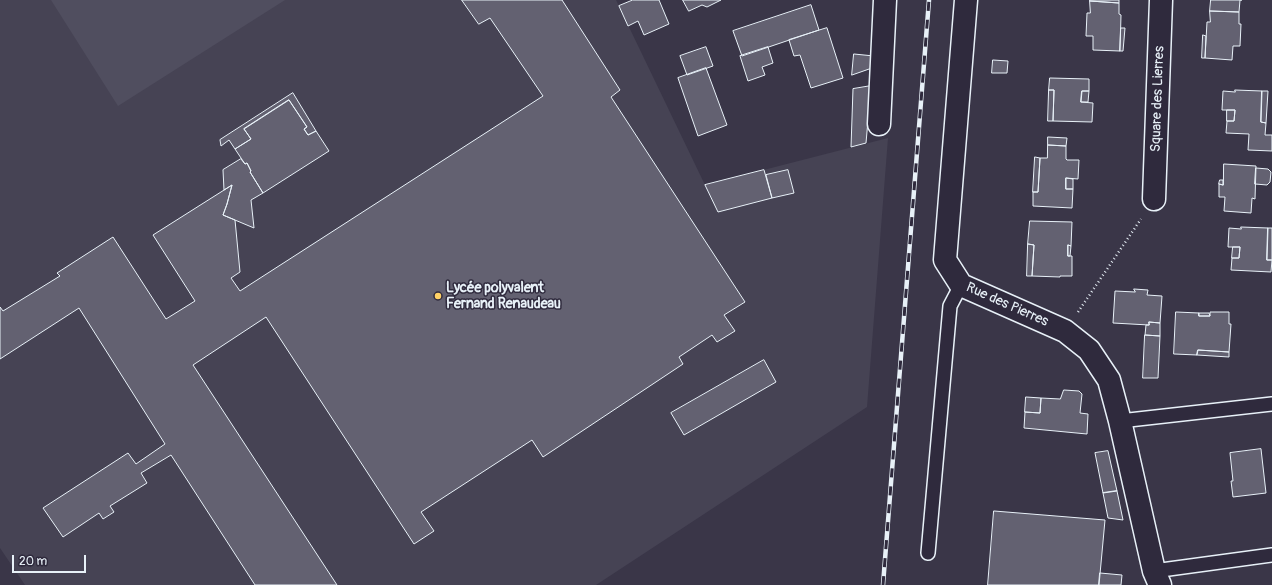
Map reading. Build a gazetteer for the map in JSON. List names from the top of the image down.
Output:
{
  "streets": {
    "street": ["Square des Lierres", "Rue des Pierres"]
  },
  "places": ["Lycée polyvalent Fernand Renaudeau"],
  "scale_bar": "20 m"
}
